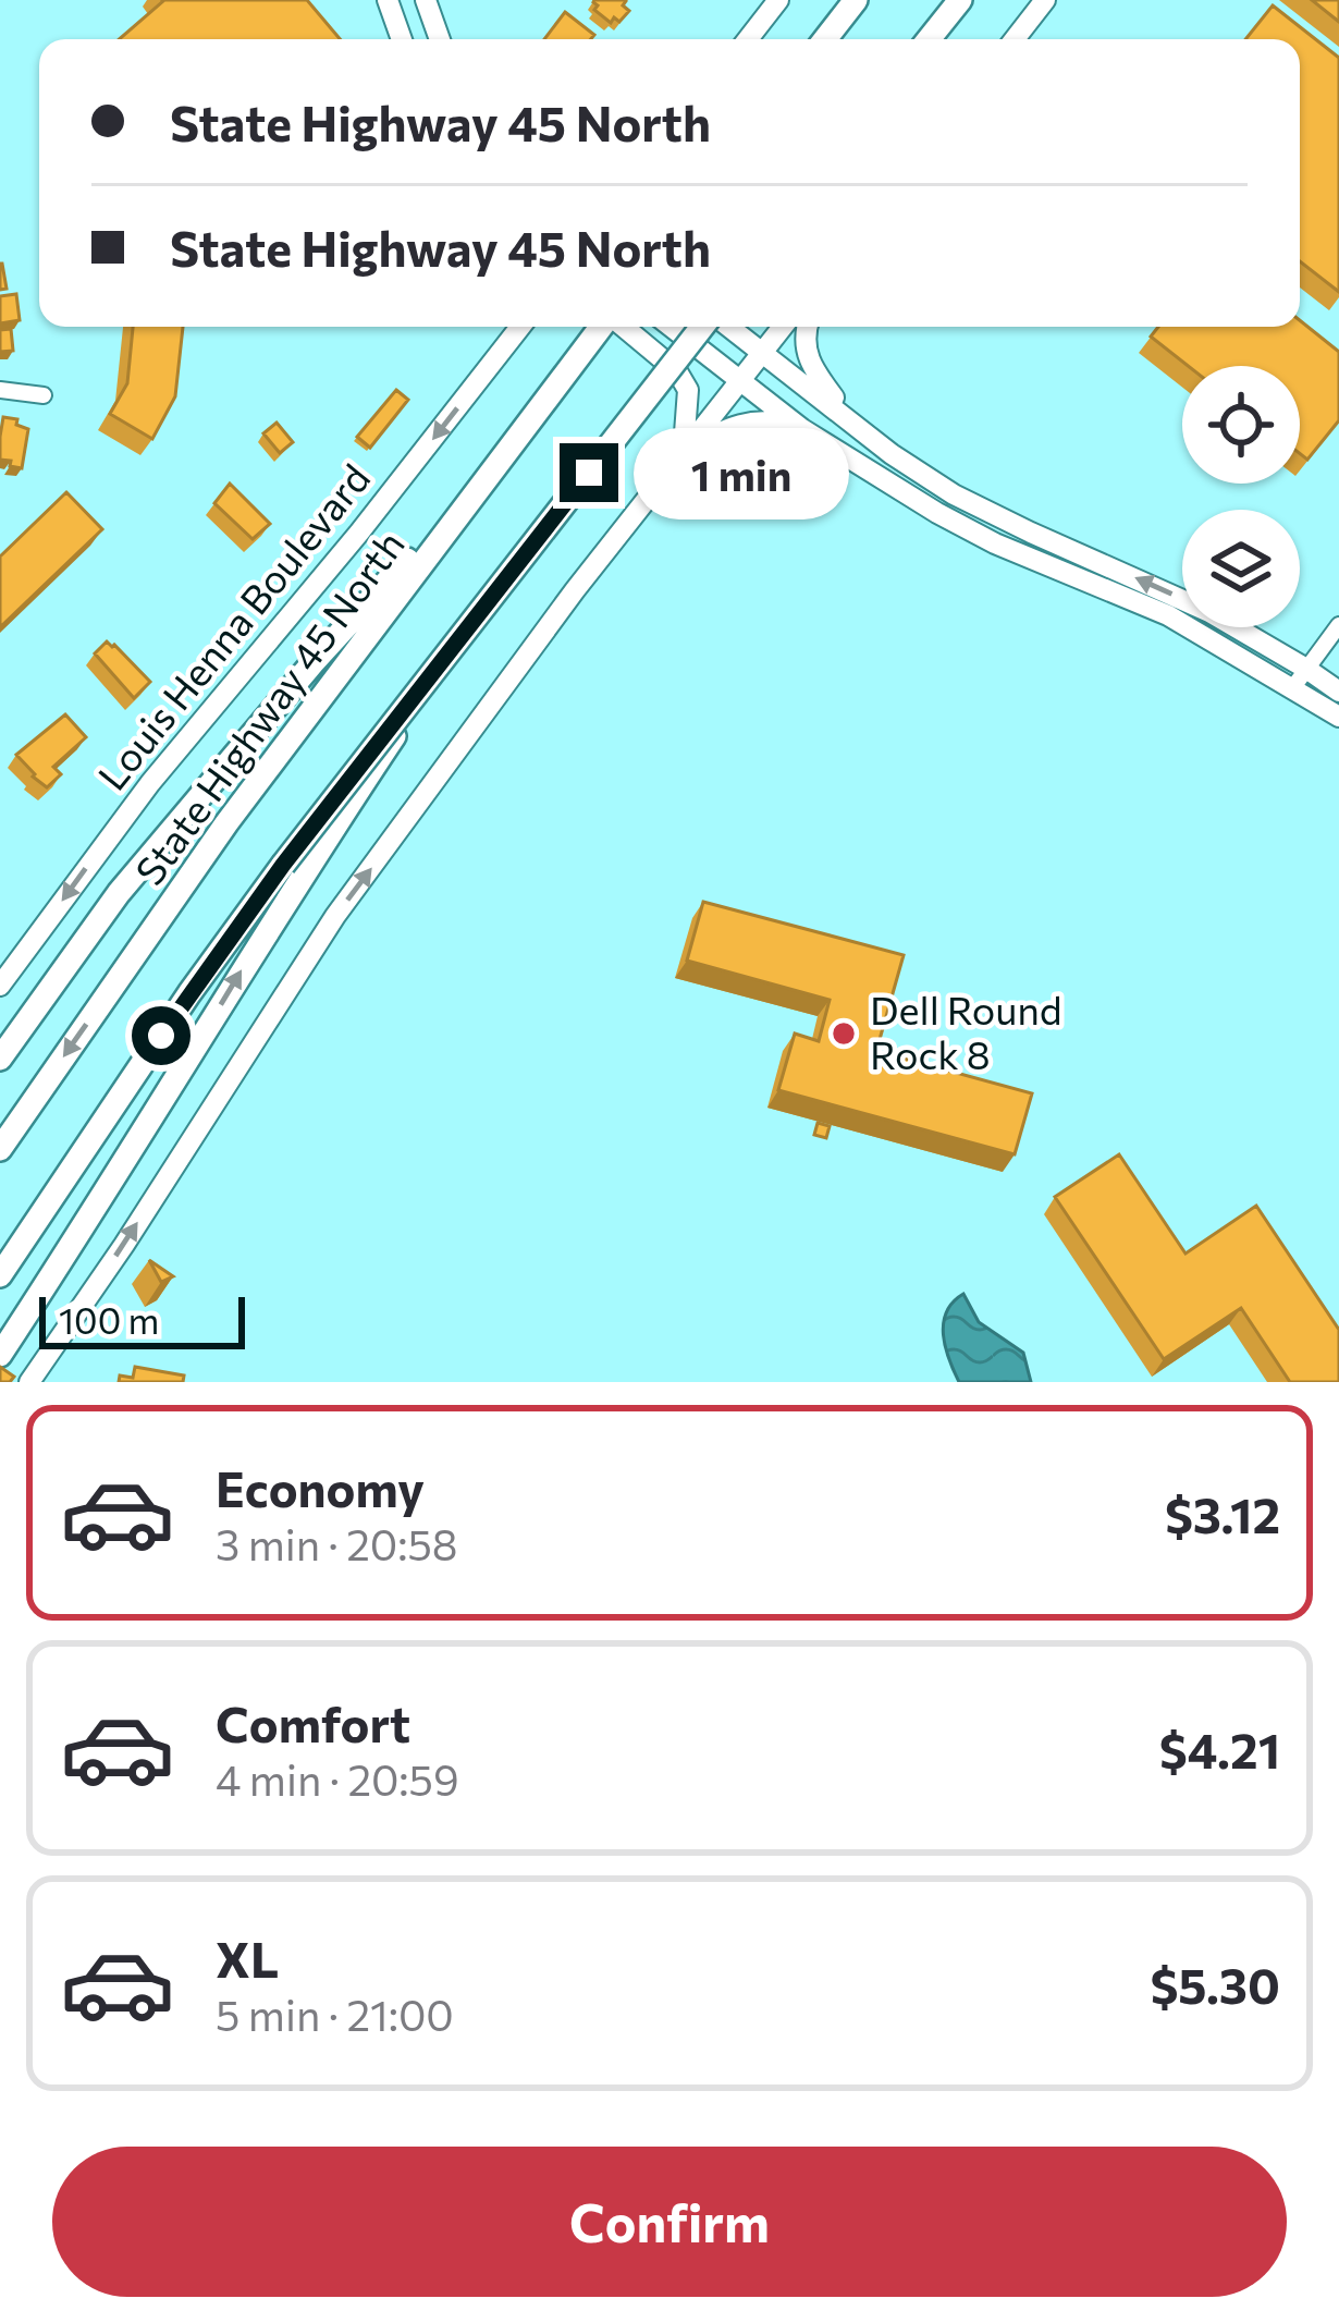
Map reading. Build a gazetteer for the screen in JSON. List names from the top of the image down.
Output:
{
  "streets": {
    "highway": ["State Highway 45 North"],
    "main road": ["Louis Henna Boulevard"]
  },
  "one_way": ["Louis Henna Boulevard"],
  "places": ["Dell Round Rock 8"],
  "scale_bar": "100 m",
  "page": {
    "banner": ["State Highway 45 North", "State Highway 45 North"],
    "bubble": "1 min",
    "scale": "100 m",
    "list": [
      {
        "name": "Economy",
        "note": "3 min · 20:58",
        "value": "$3.12"
      },
      {
        "name": "Comfort",
        "note": "4 min · 20:59",
        "value": "$4.21"
      },
      {
        "name": "XL",
        "note": "5 min · 21:00",
        "value": "$5.30"
      }
    ],
    "buttons": "Confirm"
  }
}
